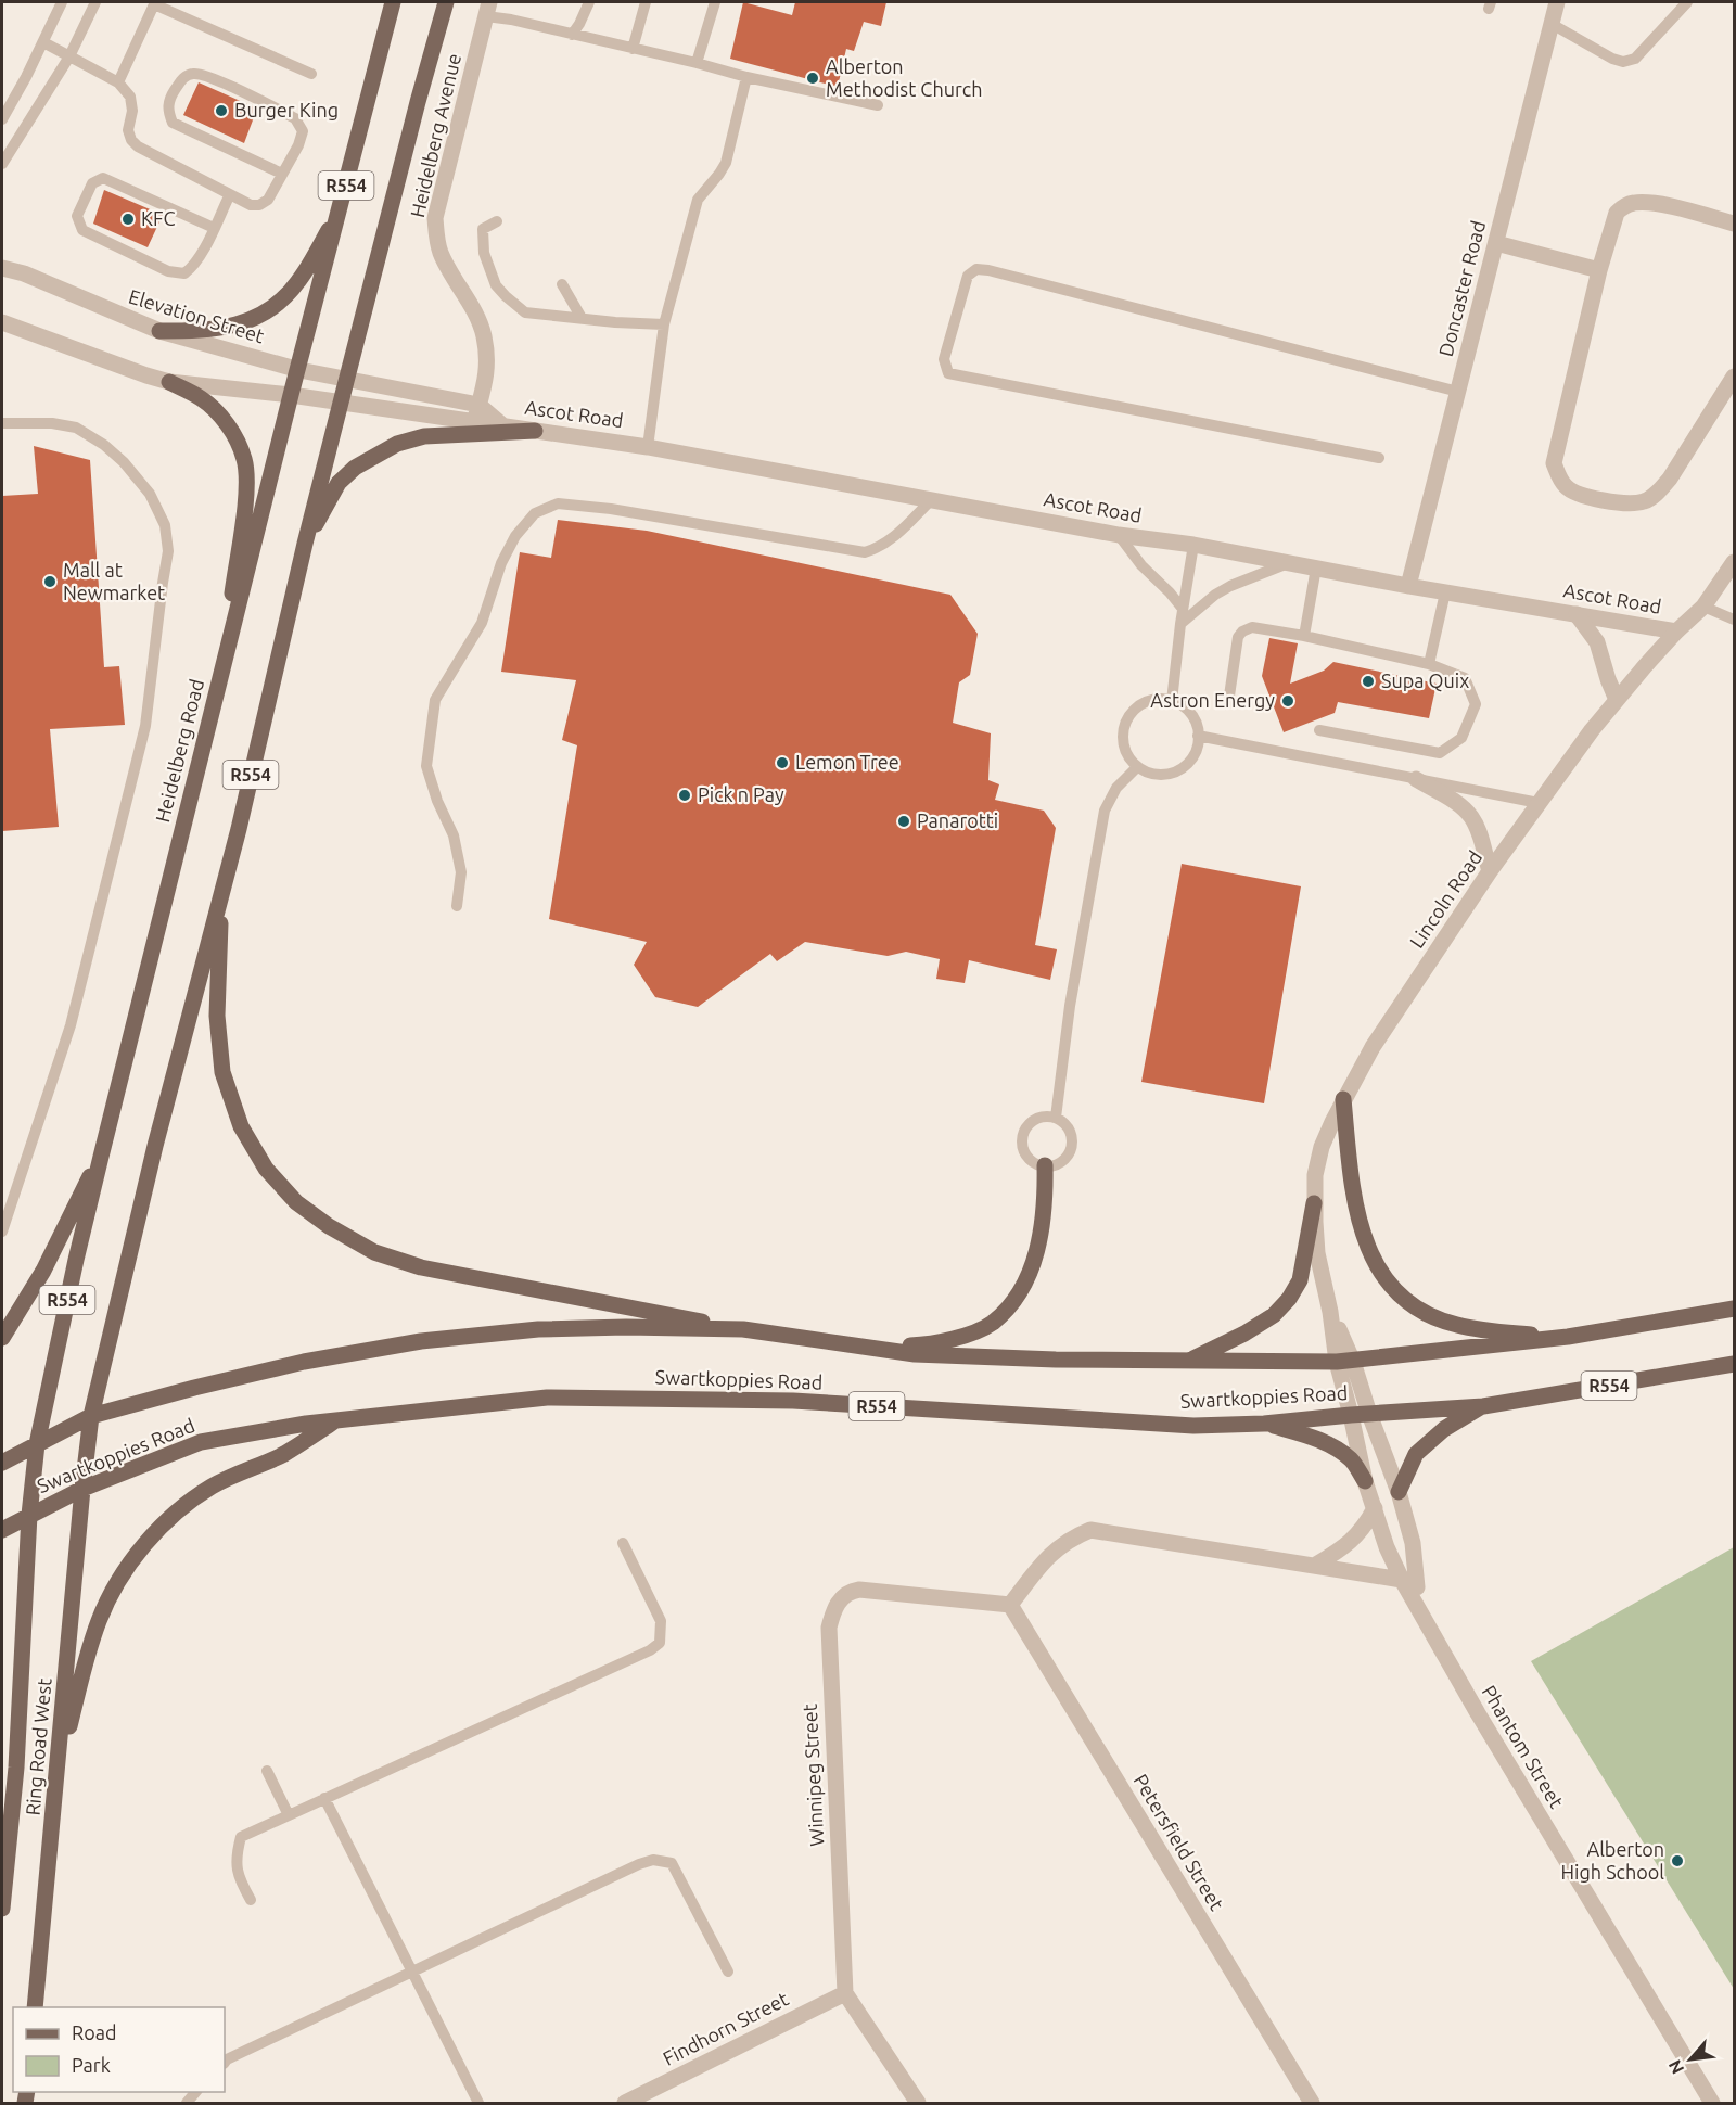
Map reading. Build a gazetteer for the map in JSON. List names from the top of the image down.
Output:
{
  "streets": {
    "main road": [
      "R554",
      "Heidelberg Road",
      "Swartkoppies Road",
      "Ring Road West"
    ],
    "street": [
      "Heidelberg Avenue",
      "Doncaster Road",
      "Elevation Street",
      "Ascot Road",
      "Lincoln Road",
      "Phantom Street",
      "Winnipeg Street",
      "Petersfield Street",
      "Findhorn Street"
    ]
  },
  "crossings": [
    ["Heidelberg Avenue", "Ascot Road"],
    ["R554", "Elevation Street"],
    ["R554", "Ascot Road"],
    ["R554", "Swartkoppies Road"],
    ["R554", "Ring Road West"],
    ["Doncaster Road", "Ascot Road"],
    ["Elevation Street", "Heidelberg Road"],
    ["Ascot Road", "Lincoln Road"],
    ["Heidelberg Road", "Swartkoppies Road"],
    ["Heidelberg Road", "Ring Road West"],
    ["Lincoln Road", "Swartkoppies Road"],
    ["Lincoln Road", "Phantom Street"],
    ["Swartkoppies Road", "Ring Road West"],
    ["Swartkoppies Road", "Phantom Street"],
    ["Winnipeg Street", "Petersfield Street"],
    ["Winnipeg Street", "Findhorn Street"]
  ],
  "places": [
    "Alberton Methodist Church",
    "Burger King",
    "KFC",
    "Mall at Newmarket",
    "Supa Quix",
    "Astron Energy",
    "Lemon Tree",
    "Pick n Pay",
    "Panarotti",
    "Alberton High School"
  ],
  "legend": ["Road", "Park"],
  "north": "bottom left"
}
